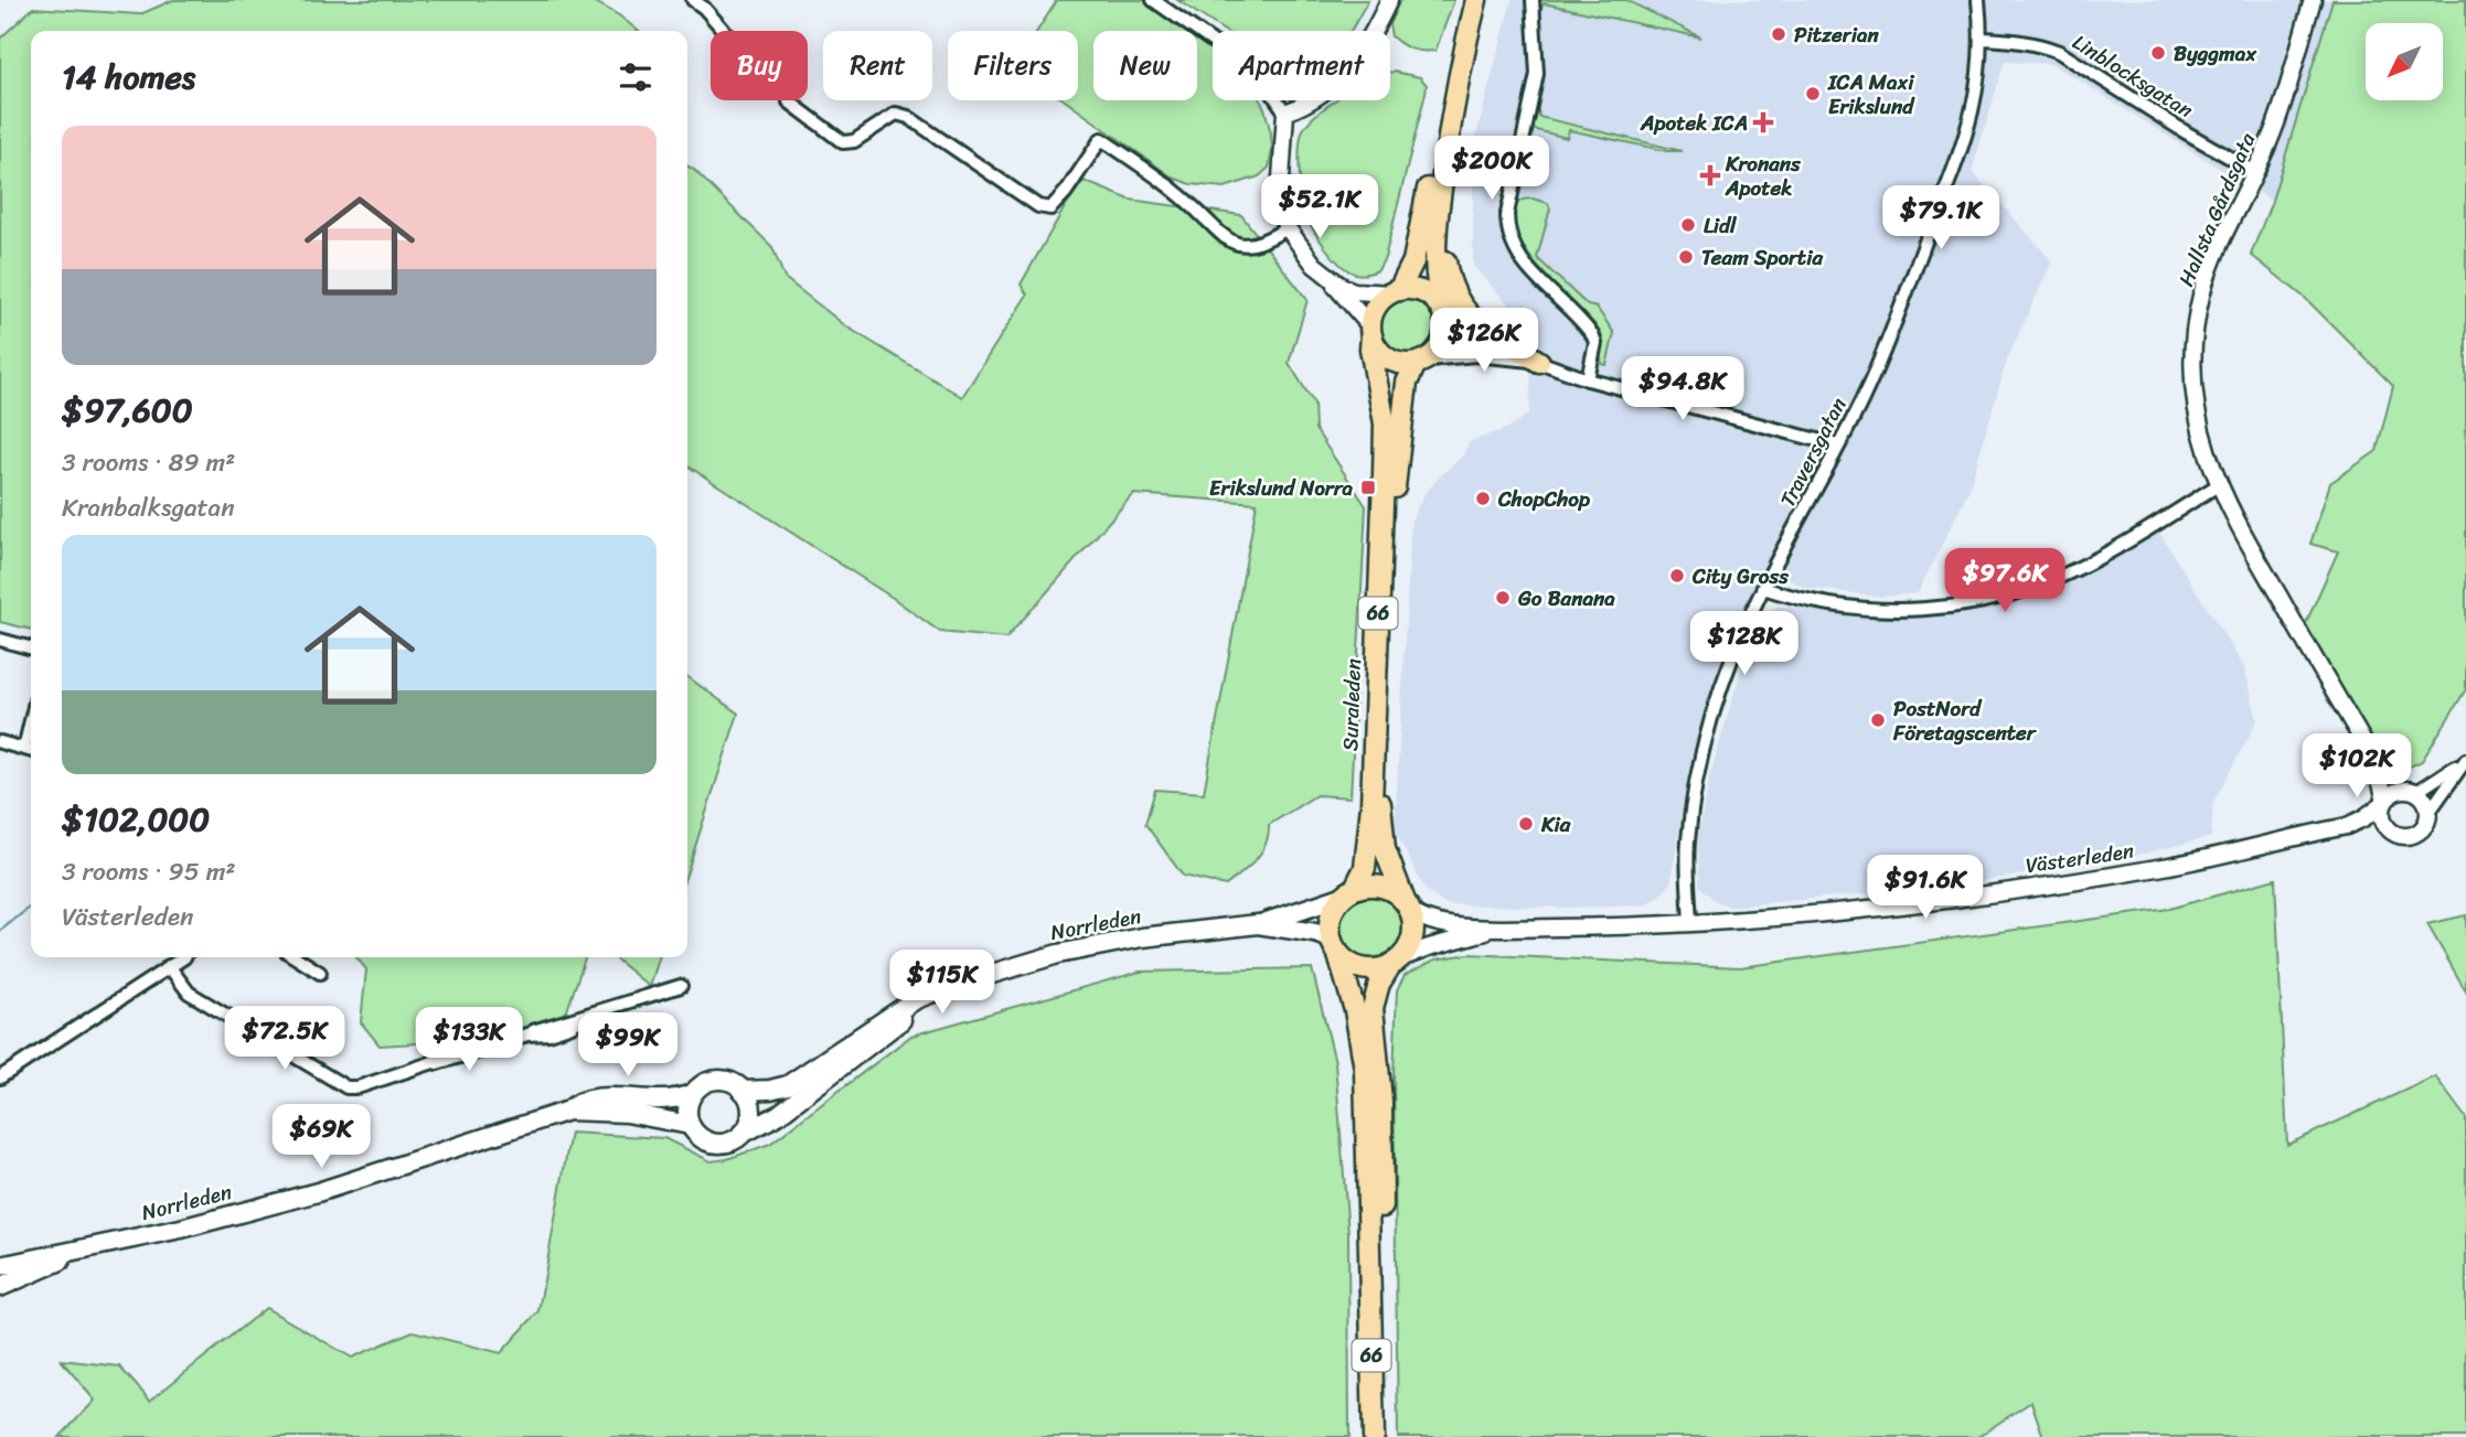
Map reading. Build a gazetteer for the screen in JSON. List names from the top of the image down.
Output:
{
  "streets": {
    "main road": ["66", "Suraleden", "Norrleden"],
    "street": [
      "Linblocksgatan",
      "Hallsta Gårdsgata",
      "Traversgatan",
      "Västerleden"
    ]
  },
  "crossings": [
    ["Linblocksgatan", "Hallsta Gårdsgata"],
    ["Linblocksgatan", "Traversgatan"],
    ["Hallsta Gårdsgata", "Västerleden"],
    ["Traversgatan", "Västerleden"],
    ["66", "Suraleden"],
    ["66", "Västerleden"],
    ["66", "Norrleden"],
    ["Suraleden", "Västerleden"],
    ["Suraleden", "Norrleden"],
    ["Västerleden", "Norrleden"]
  ],
  "places": {
    "other": [
      "Pitzerian",
      "Byggmax",
      "ICA Maxi Erikslund",
      "Lidl",
      "Team Sportia",
      "ChopChop",
      "City Gross",
      "Go Banana",
      "PostNord Företagscenter",
      "Kia"
    ],
    "health": ["Apotek ICA", "Kronans Apotek"],
    "transit": ["Erikslund Norra"]
  },
  "north": "bottom left",
  "page": {
    "chip": [
      "Buy",
      "Rent",
      "Filters",
      "New",
      "Apartment"
    ],
    "heading": "14 homes",
    "list": [
      {
        "name": "$97,600",
        "note": "3 rooms · 89 m² · Kranbalksgatan"
      },
      {
        "name": "$102,000",
        "note": "3 rooms · 95 m² · Västerleden"
      }
    ],
    "price": [
      "$200K",
      "$52.1K",
      "$79.1K",
      "$126K",
      "$94.8K",
      "$97.6K",
      "$128K",
      "$102K",
      "$91.6K",
      "$115K",
      "$72.5K",
      "$133K",
      "$99K",
      "$69K"
    ]
  }
}
